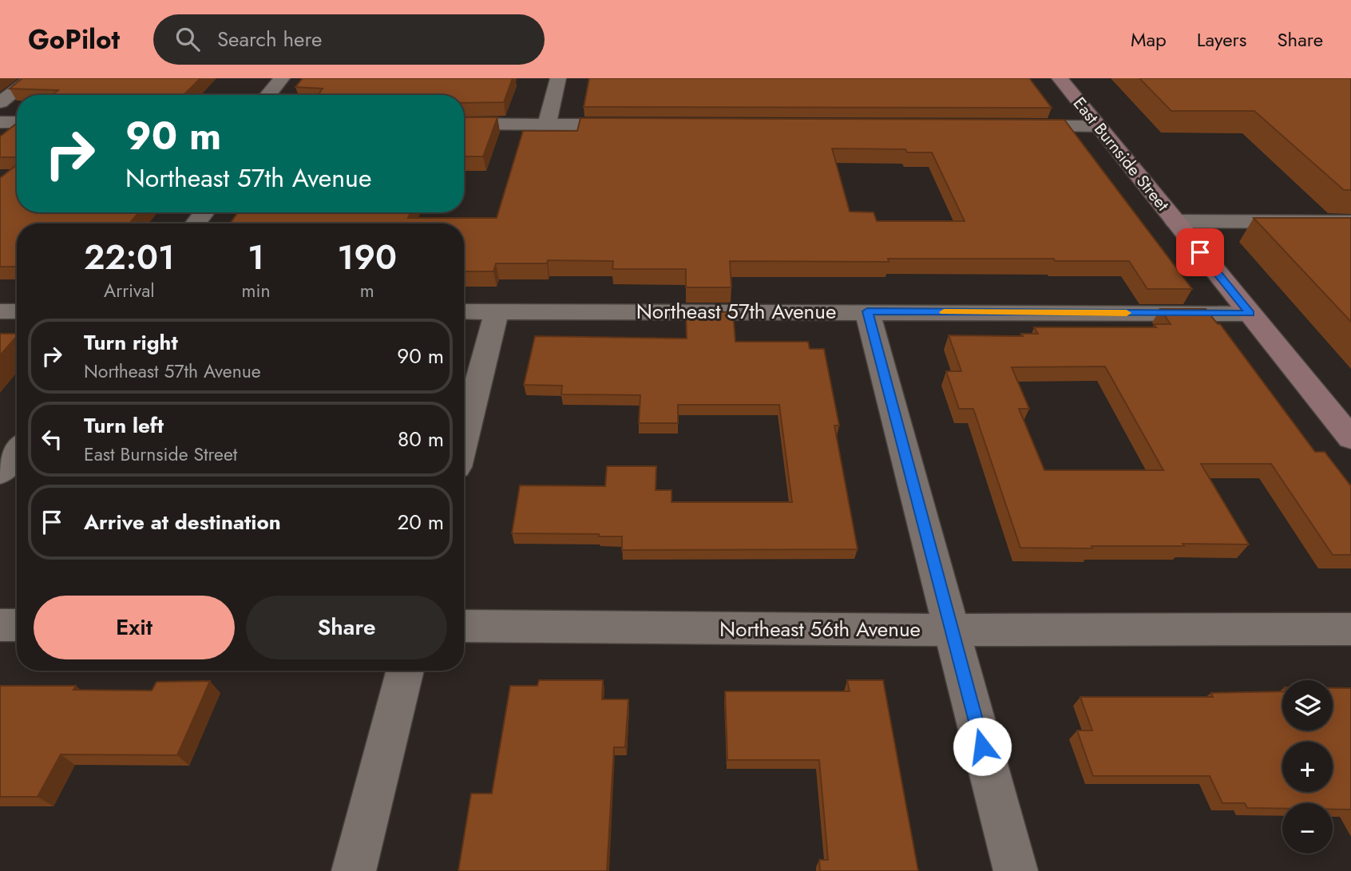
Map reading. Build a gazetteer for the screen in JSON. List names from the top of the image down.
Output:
{
  "streets": {
    "main road": ["East Burnside Street"],
    "street": ["Northeast 57th Avenue", "Northeast 56th Avenue"]
  },
  "crossings": [
    ["East Burnside Street", "Northeast 57th Avenue"]
  ],
  "page": {
    "header": "GoPilot",
    "search": "Search here",
    "nav": ["Map", "Layers", "Share"],
    "turn": ["90 m", "Northeast 57th Avenue"],
    "eta": [
      "22:01",
      "Arrival",
      "1",
      "min",
      "190",
      "m"
    ],
    "list": [
      {
        "name": "Turn right",
        "note": "Northeast 57th Avenue",
        "value": "90 m"
      },
      {
        "name": "Turn left",
        "note": "East Burnside Street",
        "value": "80 m"
      },
      {
        "name": "Arrive at destination",
        "value": "20 m"
      }
    ],
    "buttons": ["Exit", "Share"],
    "map_buttons": ["+", "−"]
  }
}
